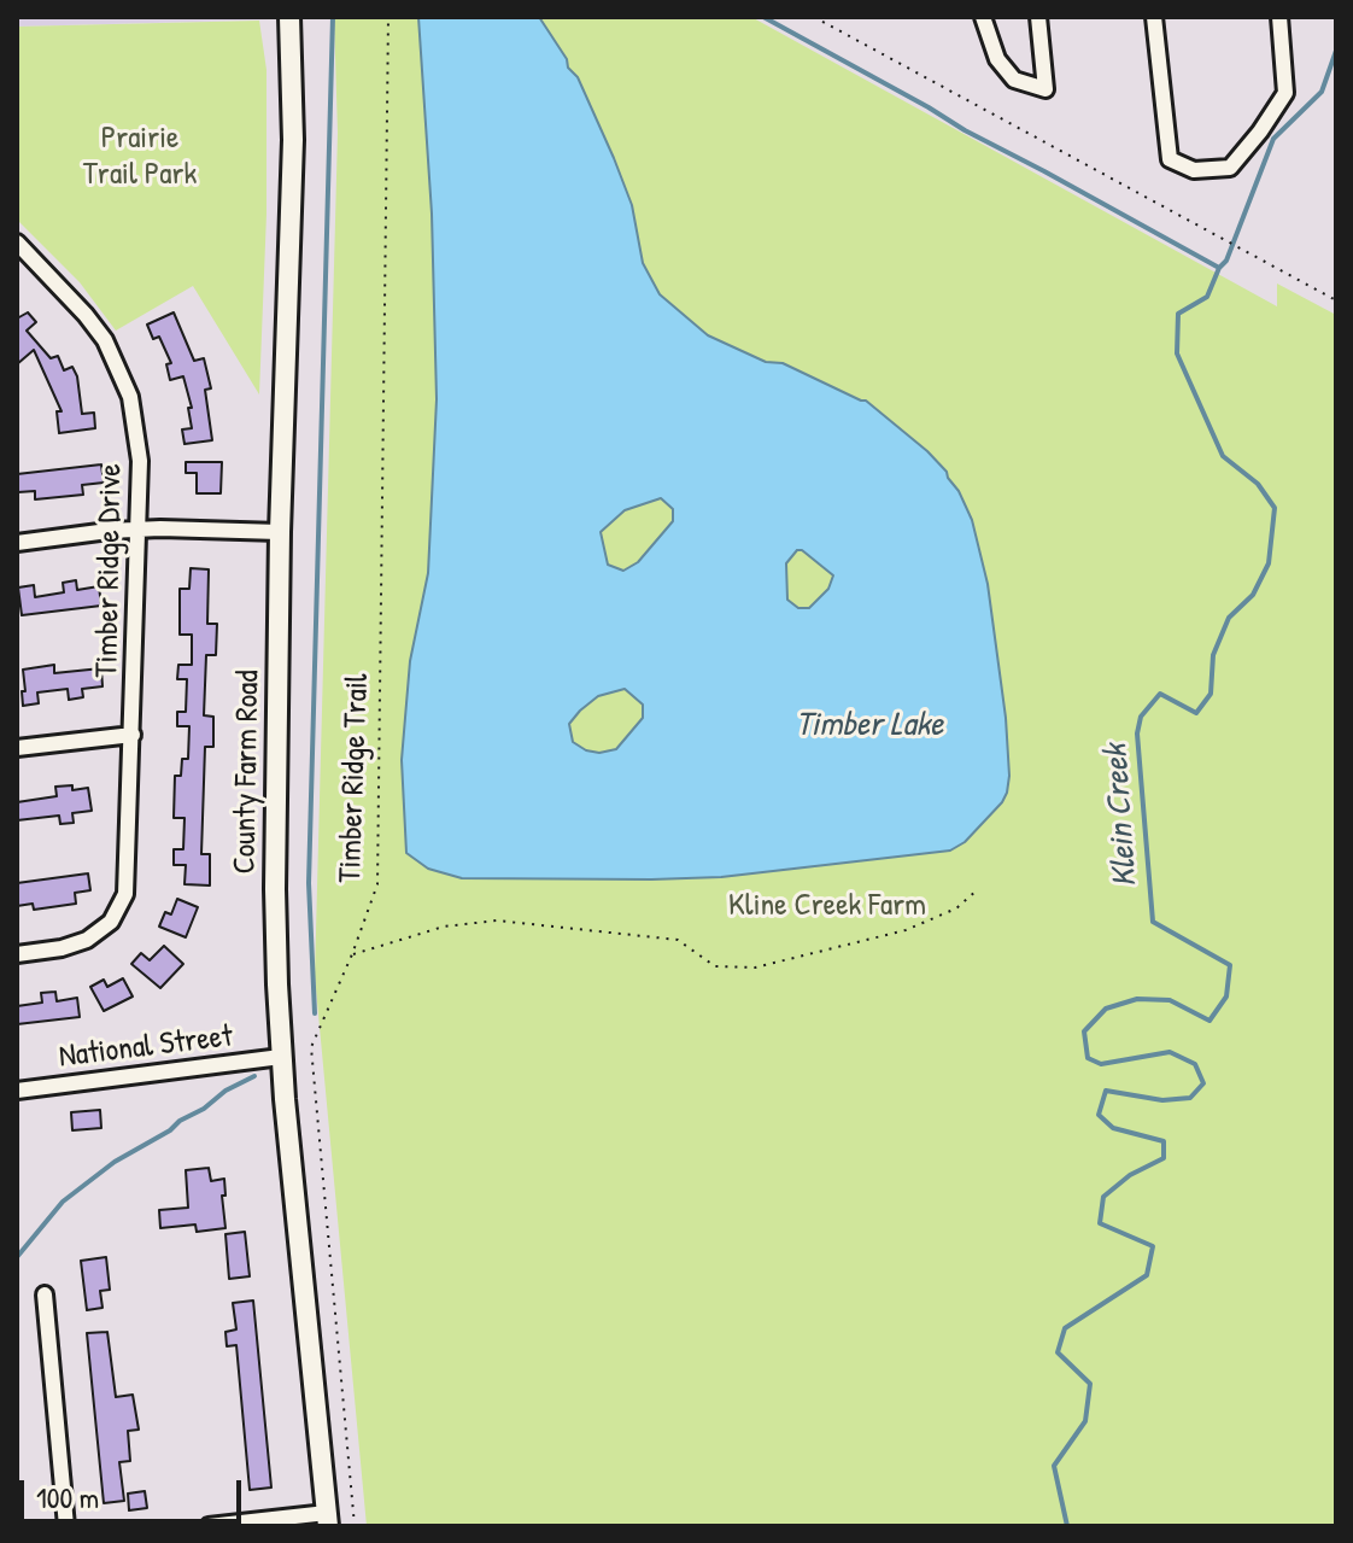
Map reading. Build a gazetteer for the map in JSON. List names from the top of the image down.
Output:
{
  "streets": {
    "main road": ["County Farm Road"],
    "street": ["Timber Ridge Drive", "National Street"],
    "path": ["Timber Ridge Trail"]
  },
  "crossings": [
    ["County Farm Road", "National Street"]
  ],
  "water": ["Timber Lake", "Klein Creek"],
  "parks": ["Prairie Trail Park", "Kline Creek Farm"],
  "scale_bar": "100 m"
}
